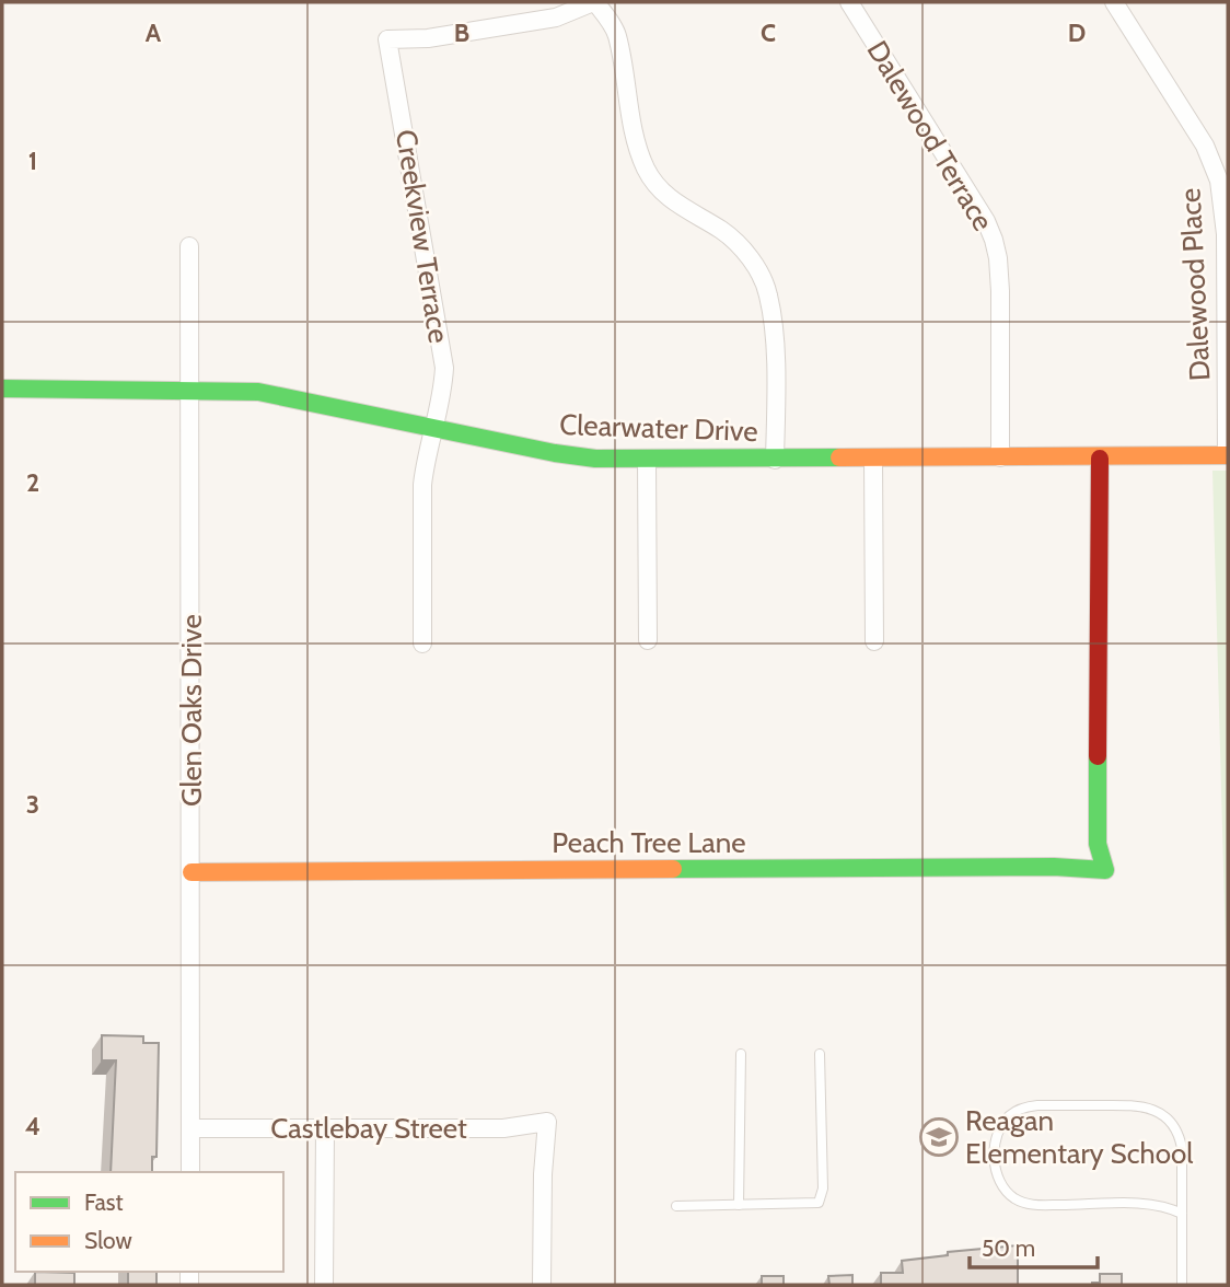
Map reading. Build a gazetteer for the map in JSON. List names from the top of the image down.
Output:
{
  "streets": {
    "street": [
      "Dalewood Terrace",
      "Creekview Terrace",
      "Dalewood Place",
      "Clearwater Drive",
      "Glen Oaks Drive",
      "Peach Tree Lane",
      "Castlebay Street"
    ]
  },
  "crossings": [
    ["Dalewood Terrace", "Clearwater Drive"],
    ["Creekview Terrace", "Clearwater Drive"],
    ["Dalewood Place", "Clearwater Drive"],
    ["Clearwater Drive", "Glen Oaks Drive"],
    ["Clearwater Drive", "Peach Tree Lane"],
    ["Glen Oaks Drive", "Peach Tree Lane"],
    ["Glen Oaks Drive", "Castlebay Street"]
  ],
  "places": {
    "school or university": ["Reagan Elementary School"]
  },
  "legend": ["Fast", "Slow"],
  "scale_bar": "50 m",
  "grid": {
    "columns": [
      "A",
      "B",
      "C",
      "D"
    ],
    "rows": [
      "1",
      "2",
      "3",
      "4"
    ]
  }
}
